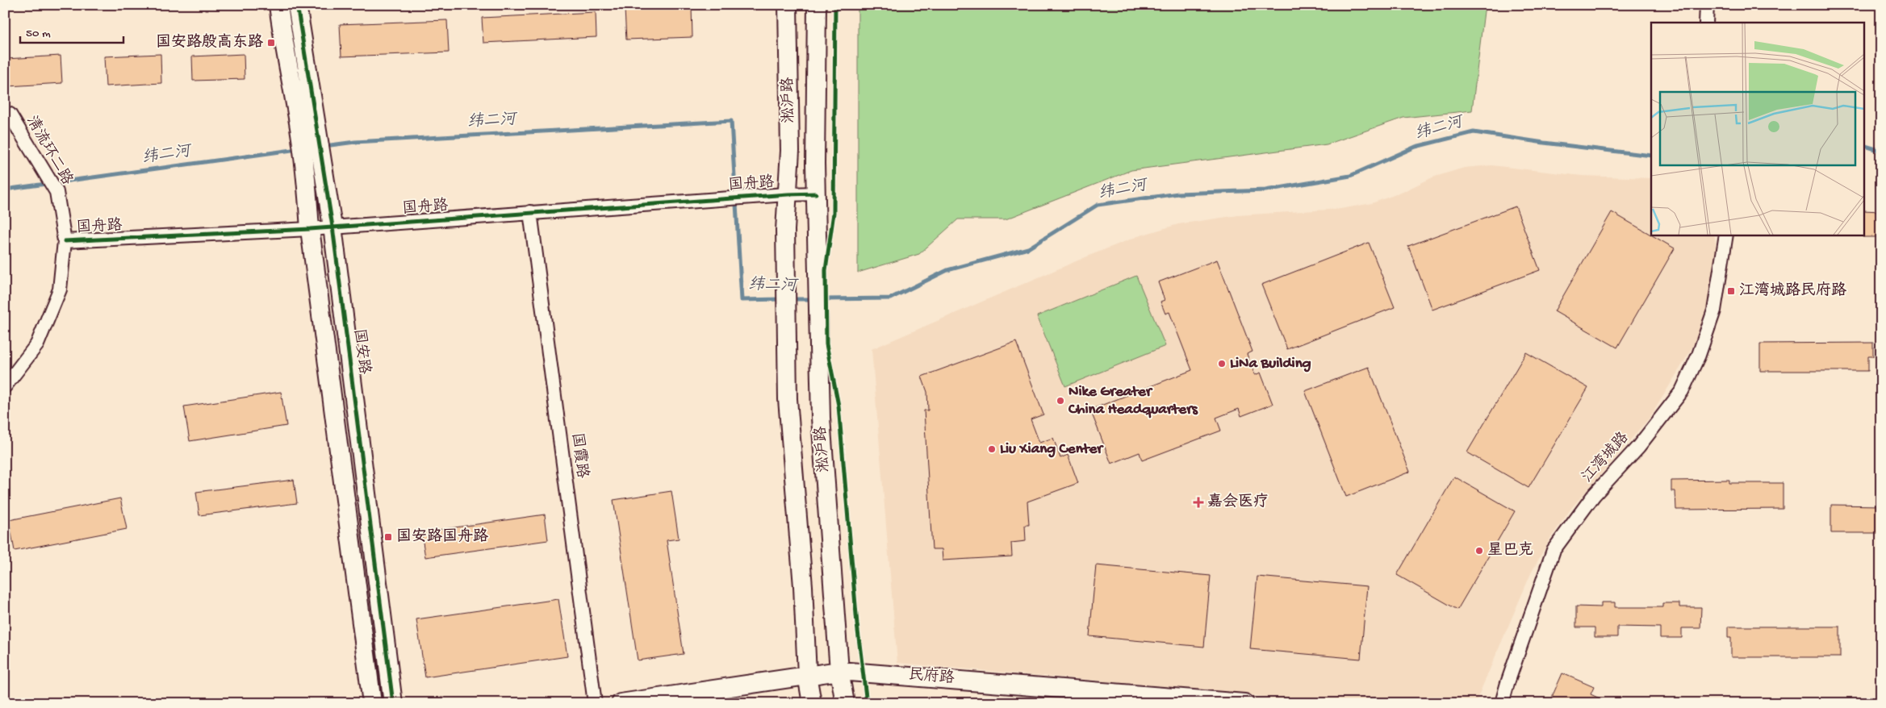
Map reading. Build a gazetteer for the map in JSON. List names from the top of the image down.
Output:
{
  "streets": {
    "street": [
      "淞沪路",
      "清流环二路",
      "国舟路",
      "国安路",
      "国霞路",
      "江湾城路",
      "民府路"
    ]
  },
  "crossings": [
    ["淞沪路", "国舟路"],
    ["淞沪路", "民府路"],
    ["清流环二路", "国舟路"],
    ["国舟路", "国安路"],
    ["国舟路", "国霞路"]
  ],
  "water": ["纬二河"],
  "places": {
    "transit": ["国安路殷高东路", "江湾城路民府路", "国安路国舟路"],
    "other": [
      "LiNa Building",
      "Nike Greater China Headquarters",
      "Liu Xiang Center",
      "星巴克"
    ],
    "health": ["嘉会医疗"]
  },
  "scale_bar": "50 m"
}
